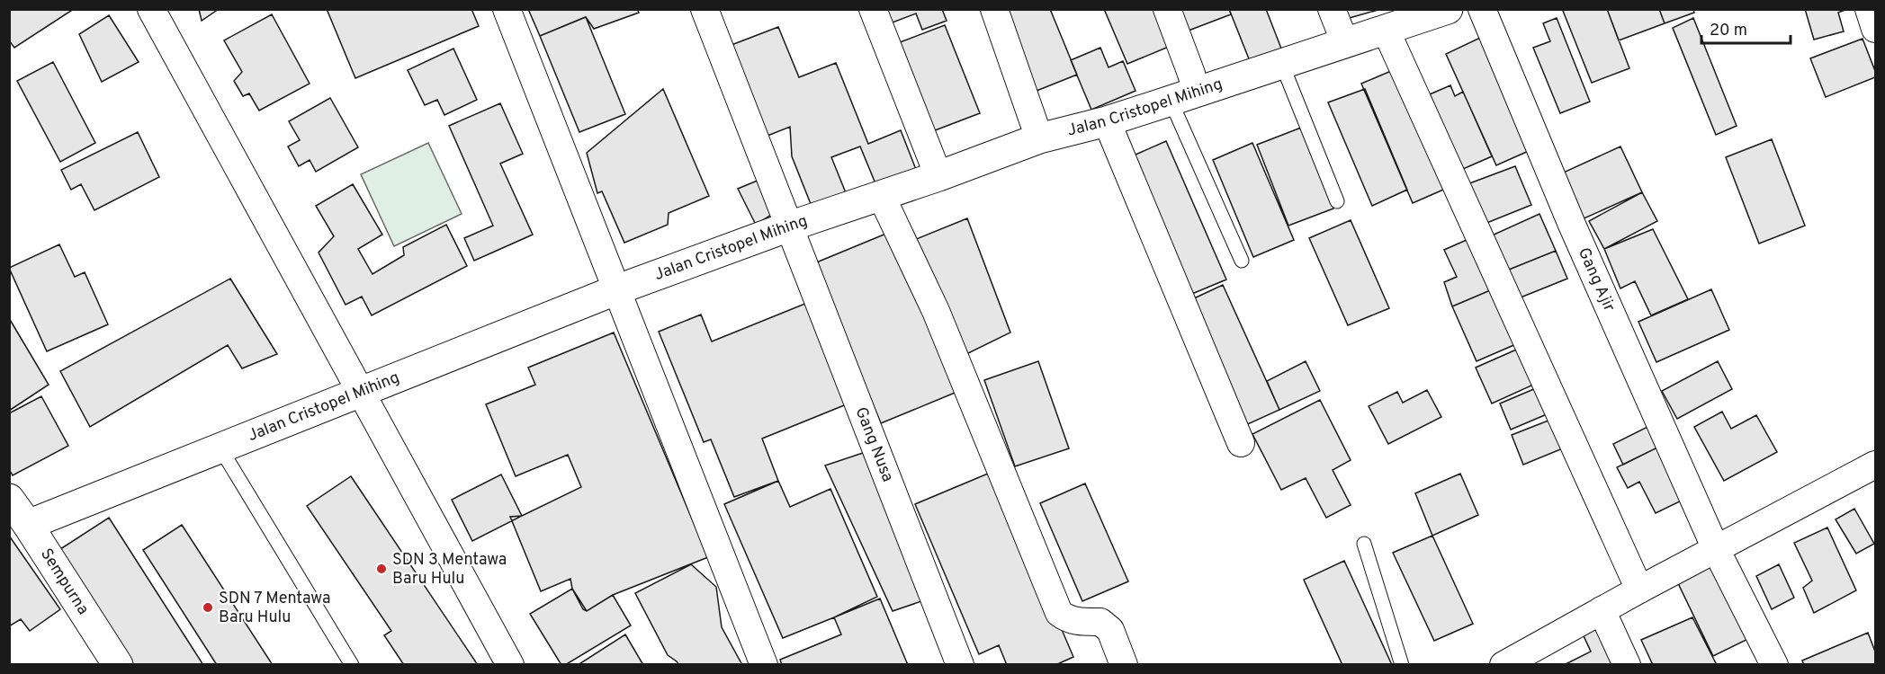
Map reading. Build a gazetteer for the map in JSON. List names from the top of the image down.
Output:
{
  "streets": {
    "street": [
      "Jalan Cristopel Mihing",
      "Gang Ajir",
      "Gang Nusa",
      "Sempurna"
    ]
  },
  "crossings": [
    ["Jalan Cristopel Mihing", "Gang Nusa"],
    ["Jalan Cristopel Mihing", "Sempurna"]
  ],
  "places": ["SDN 3 Mentawa Baru Hulu", "SDN 7 Mentawa Baru Hulu"],
  "scale_bar": "20 m"
}
